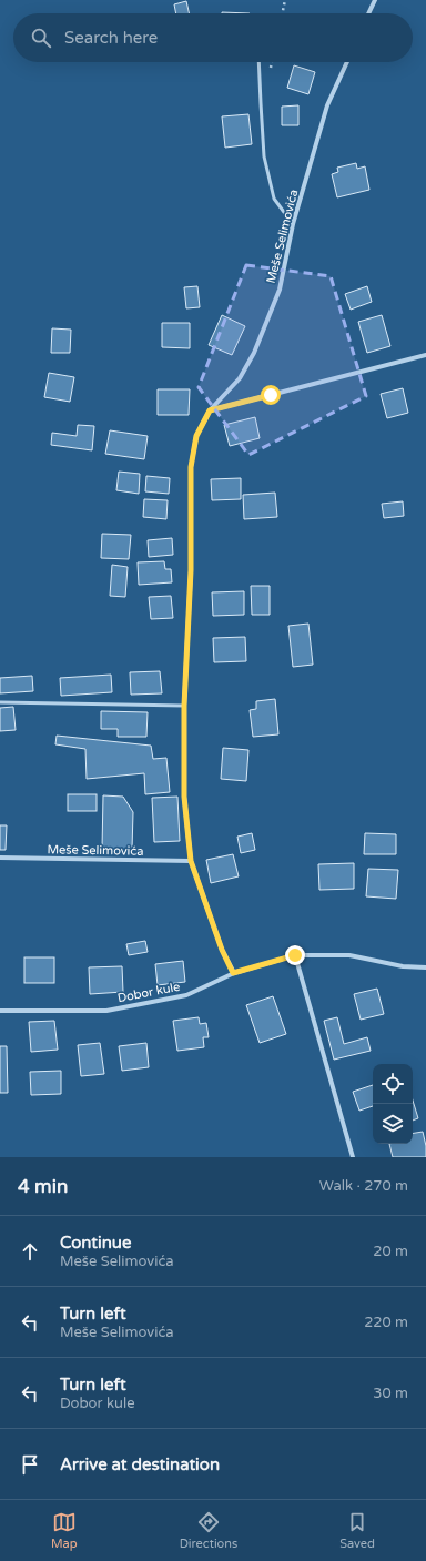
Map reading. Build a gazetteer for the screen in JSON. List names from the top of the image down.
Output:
{
  "streets": {
    "street": ["Meše Selimovića", "Dobor kule"]
  },
  "crossings": [
    ["Meše Selimovića", "Dobor kule"]
  ],
  "page": {
    "search": "Search here",
    "heading": ["4 min", "Walk · 270 m"],
    "list": [
      ["Continue", "Meše Selimovića", "20 m"],
      ["Turn left", "Meše Selimovića", "220 m"],
      ["Turn left", "Dobor kule", "30 m"],
      "Arrive at destination"
    ],
    "nav": ["Map", "Directions", "Saved"]
  }
}
